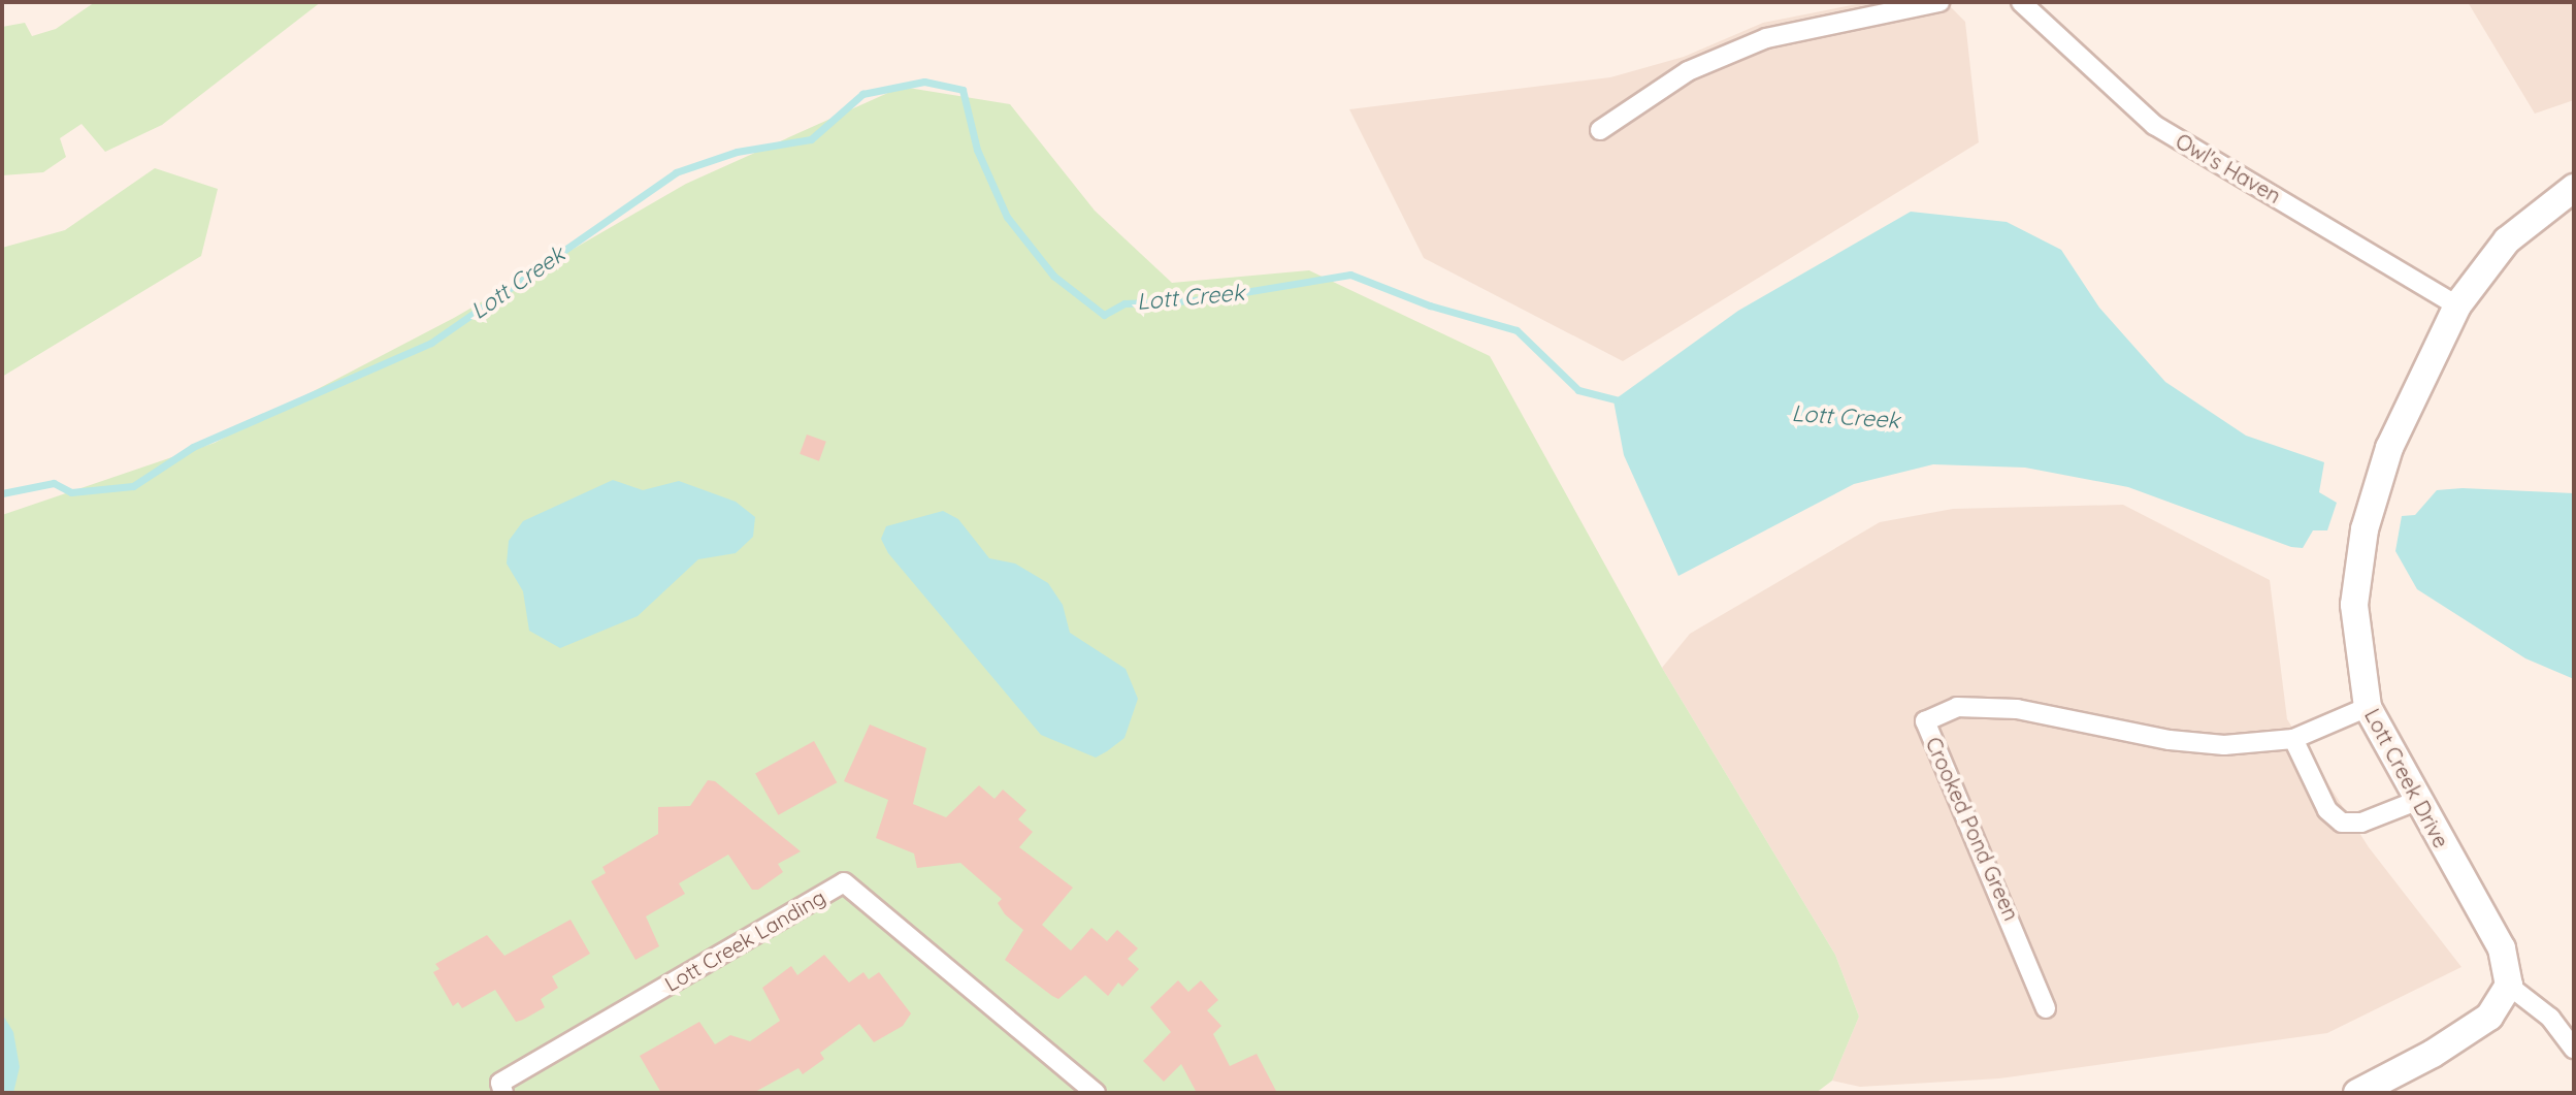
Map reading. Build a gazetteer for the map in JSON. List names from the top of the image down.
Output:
{
  "streets": {
    "street": [
      "Owl's Haven",
      "Lott Creek Drive",
      "Crooked Pond Green",
      "Lott Creek Landing"
    ]
  },
  "crossings": [
    ["Owl's Haven", "Lott Creek Drive"],
    ["Lott Creek Drive", "Crooked Pond Green"]
  ],
  "water": ["Lott Creek"]
}
